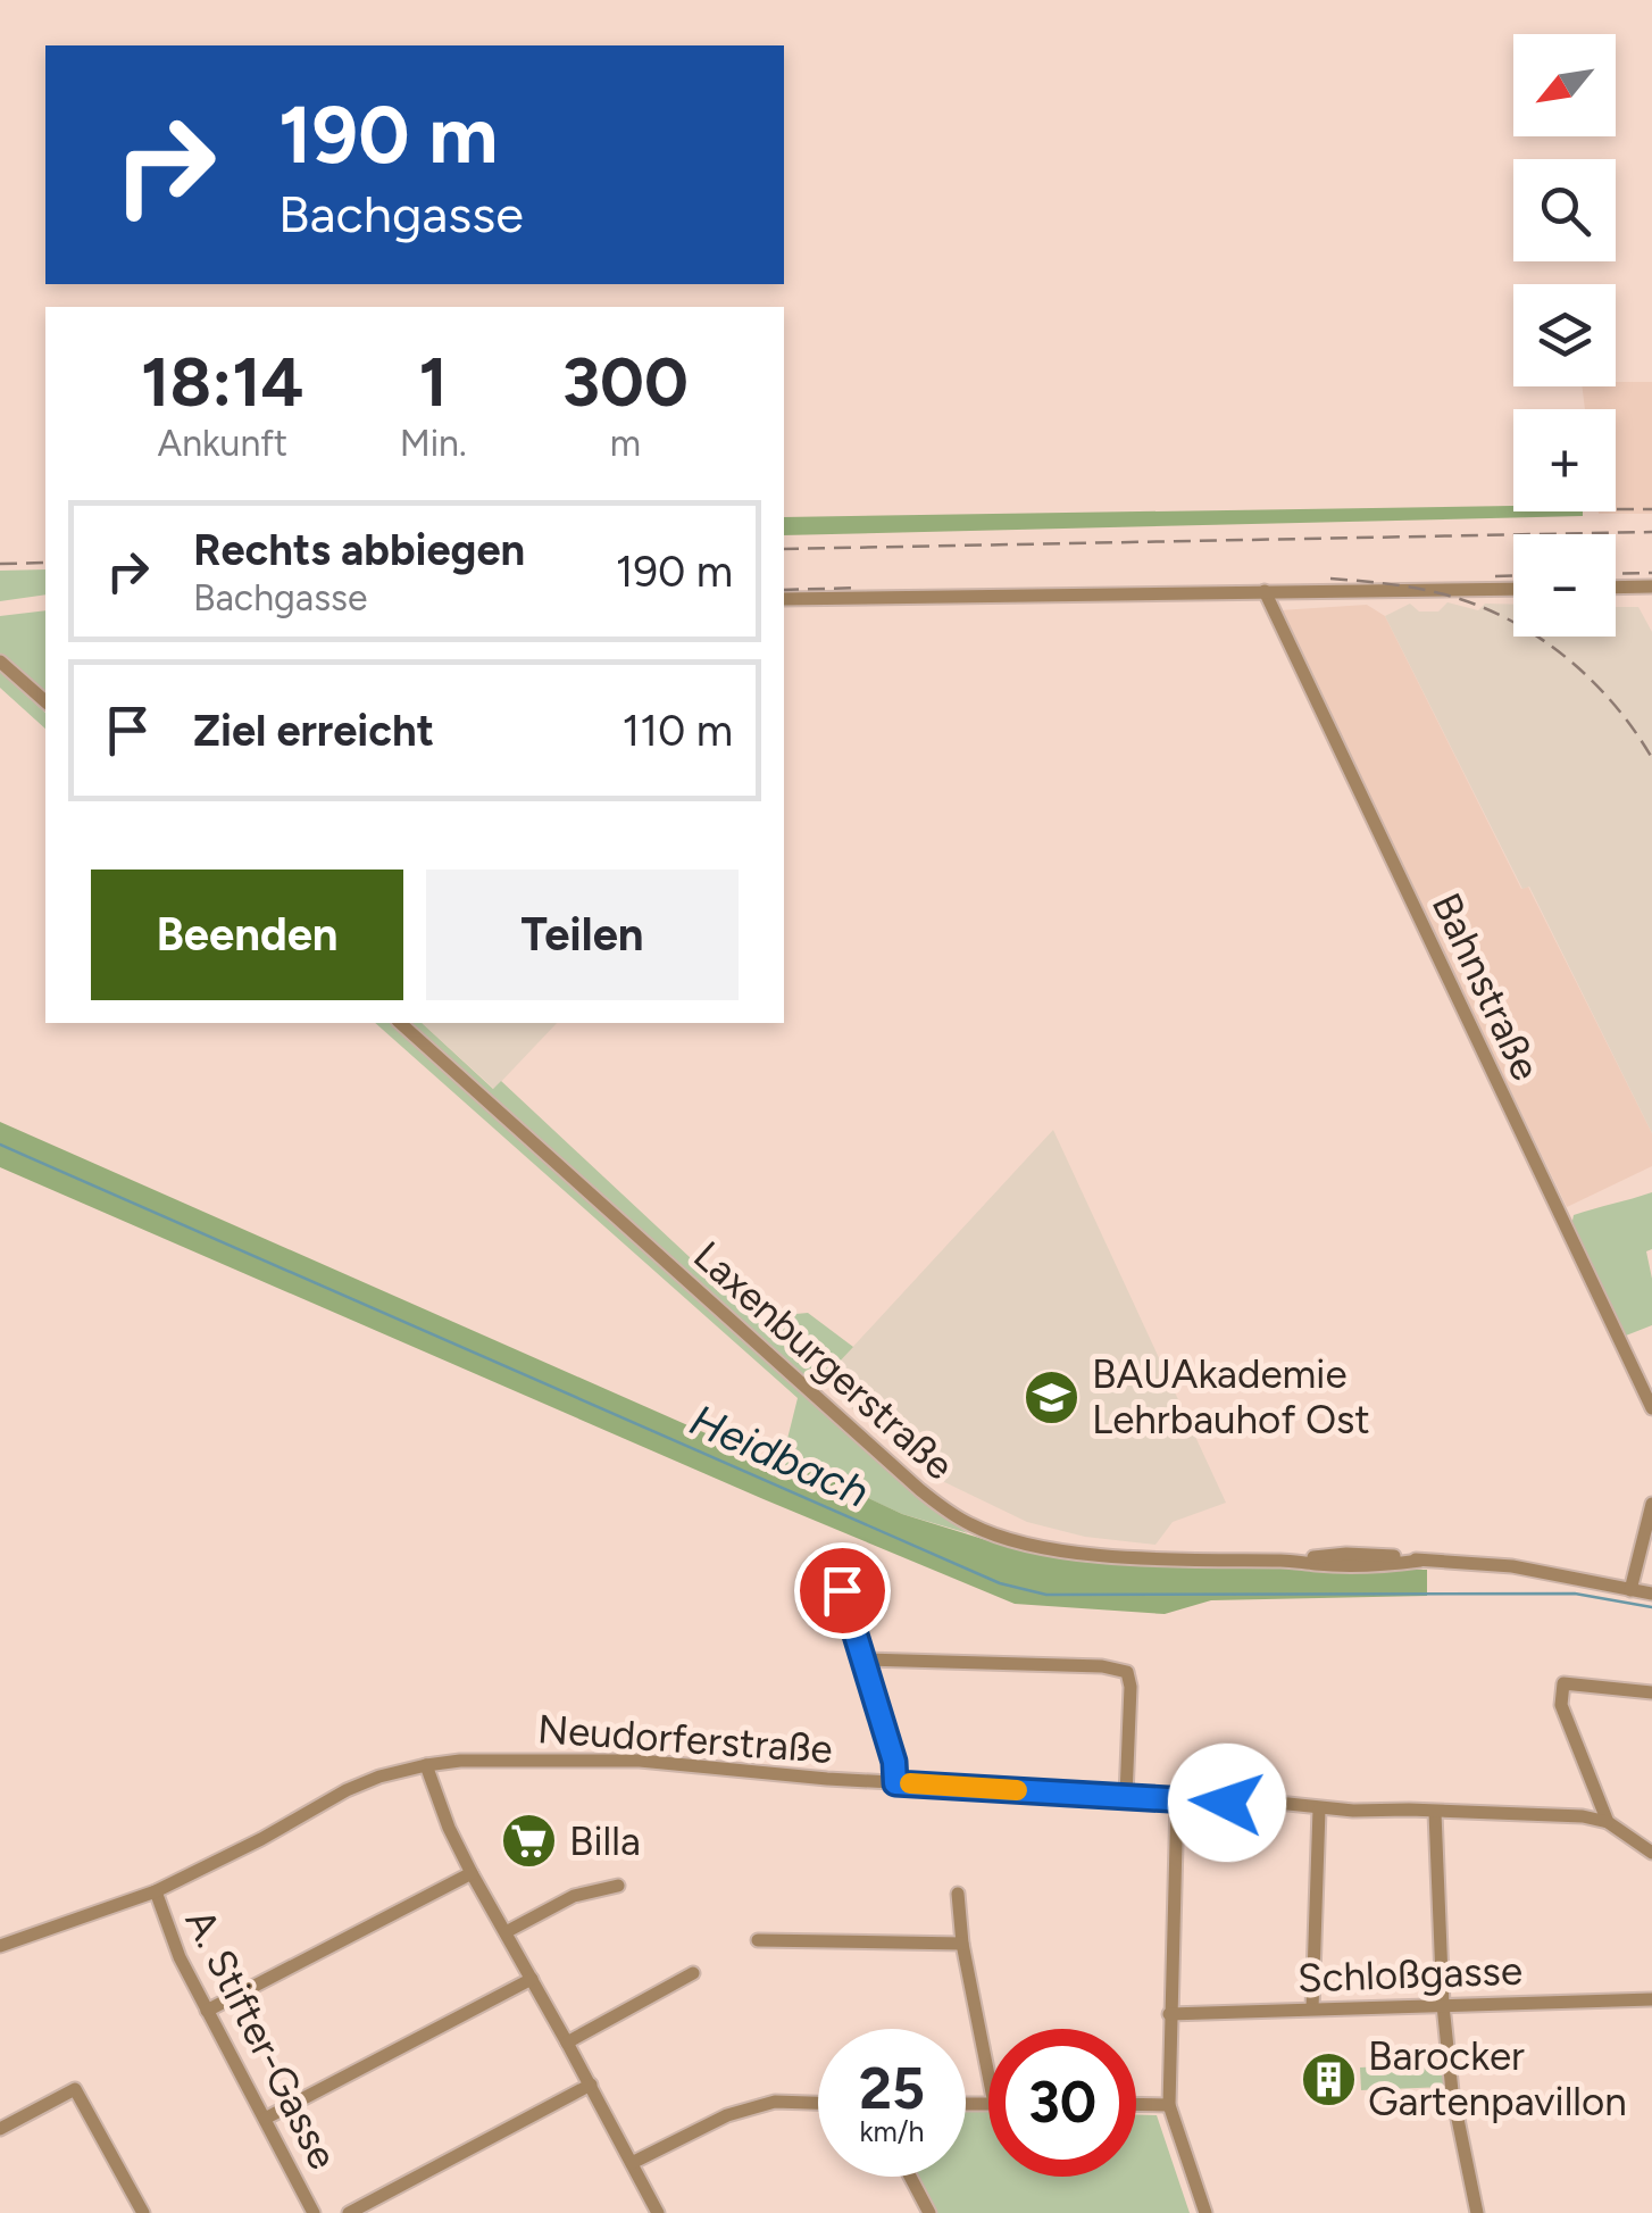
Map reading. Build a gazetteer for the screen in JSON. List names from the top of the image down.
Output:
{
  "streets": {
    "street": [
      "Bahnstraße",
      "Laxenburgerstraße",
      "Neudorferstraße",
      "Schloßgasse",
      "A. Stifter-Gasse"
    ]
  },
  "crossings": [
    ["Neudorferstraße", "A. Stifter-Gasse"]
  ],
  "water": ["Heidbach"],
  "places": {
    "school or university": ["BAUAkademie Lehrbauhof Ost"],
    "supermarket": ["Billa"],
    "building": ["Barocker Gartenpavillon"]
  },
  "north": "bottom left",
  "page": {
    "map_buttons": ["+", "−"],
    "turn": ["190 m", "Bachgasse"],
    "eta": [
      "18:14",
      "Ankunft",
      "1",
      "Min.",
      "300",
      "m"
    ],
    "list": [
      {
        "name": "Rechts abbiegen",
        "note": "Bachgasse",
        "value": "190 m"
      },
      {
        "name": "Ziel erreicht",
        "value": "110 m"
      }
    ],
    "buttons": ["Beenden", "Teilen"],
    "speed": "25 km/h",
    "limit": "30"
  }
}
